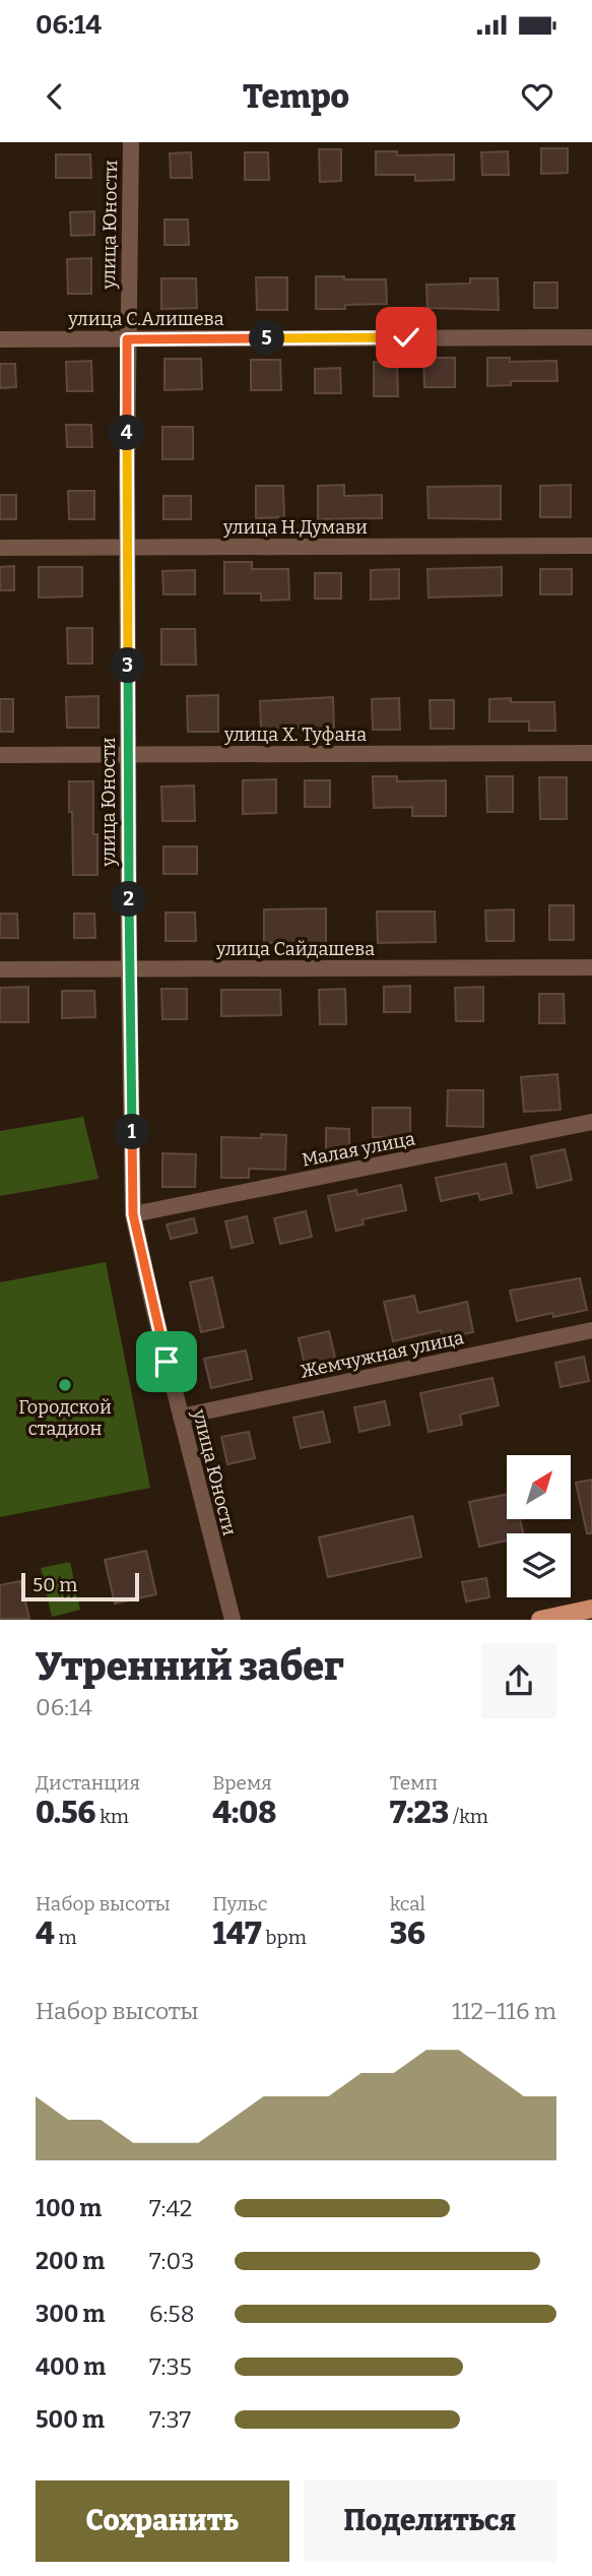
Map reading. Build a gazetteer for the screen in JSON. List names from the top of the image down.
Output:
{
  "streets": {
    "street": [
      "улица Юности",
      "улица С.Алишева",
      "улица Н.Думави",
      "улица Х. Туфана",
      "улица Сайдашева",
      "Малая улица",
      "Жемчужная улица"
    ]
  },
  "crossings": [
    ["улица Юности", "улица С.Алишева"],
    ["улица Юности", "улица Н.Думави"],
    ["улица Юности", "улица Х. Туфана"],
    ["улица Юности", "улица Сайдашева"],
    ["улица Юности", "Малая улица"],
    ["улица Юности", "Жемчужная улица"]
  ],
  "places": ["Городской стадион"],
  "scale_bar": "50 m",
  "north": "top right",
  "page": {
    "status": "06:14",
    "header": "Tempo",
    "pins": [
      "5",
      "4",
      "3",
      "2",
      "1"
    ],
    "scale": "50 m",
    "heading": ["Утренний забег", "06:14"],
    "stats": [
      ["Дистанция", "0.56 km"],
      ["Время", "4:08"],
      ["Темп", "7:23 /km"],
      ["Набор высоты", "4 m"],
      ["Пульс", "147 bpm"],
      ["kcal", "36"]
    ],
    "chart": ["Набор высоты", "112–116 m"],
    "list": [
      {
        "name": "100 m",
        "note": "7:42"
      },
      {
        "name": "200 m",
        "note": "7:03"
      },
      {
        "name": "300 m",
        "note": "6:58"
      },
      {
        "name": "400 m",
        "note": "7:35"
      },
      {
        "name": "500 m",
        "note": "7:37"
      }
    ],
    "buttons": ["Сохранить", "Поделиться"]
  }
}
